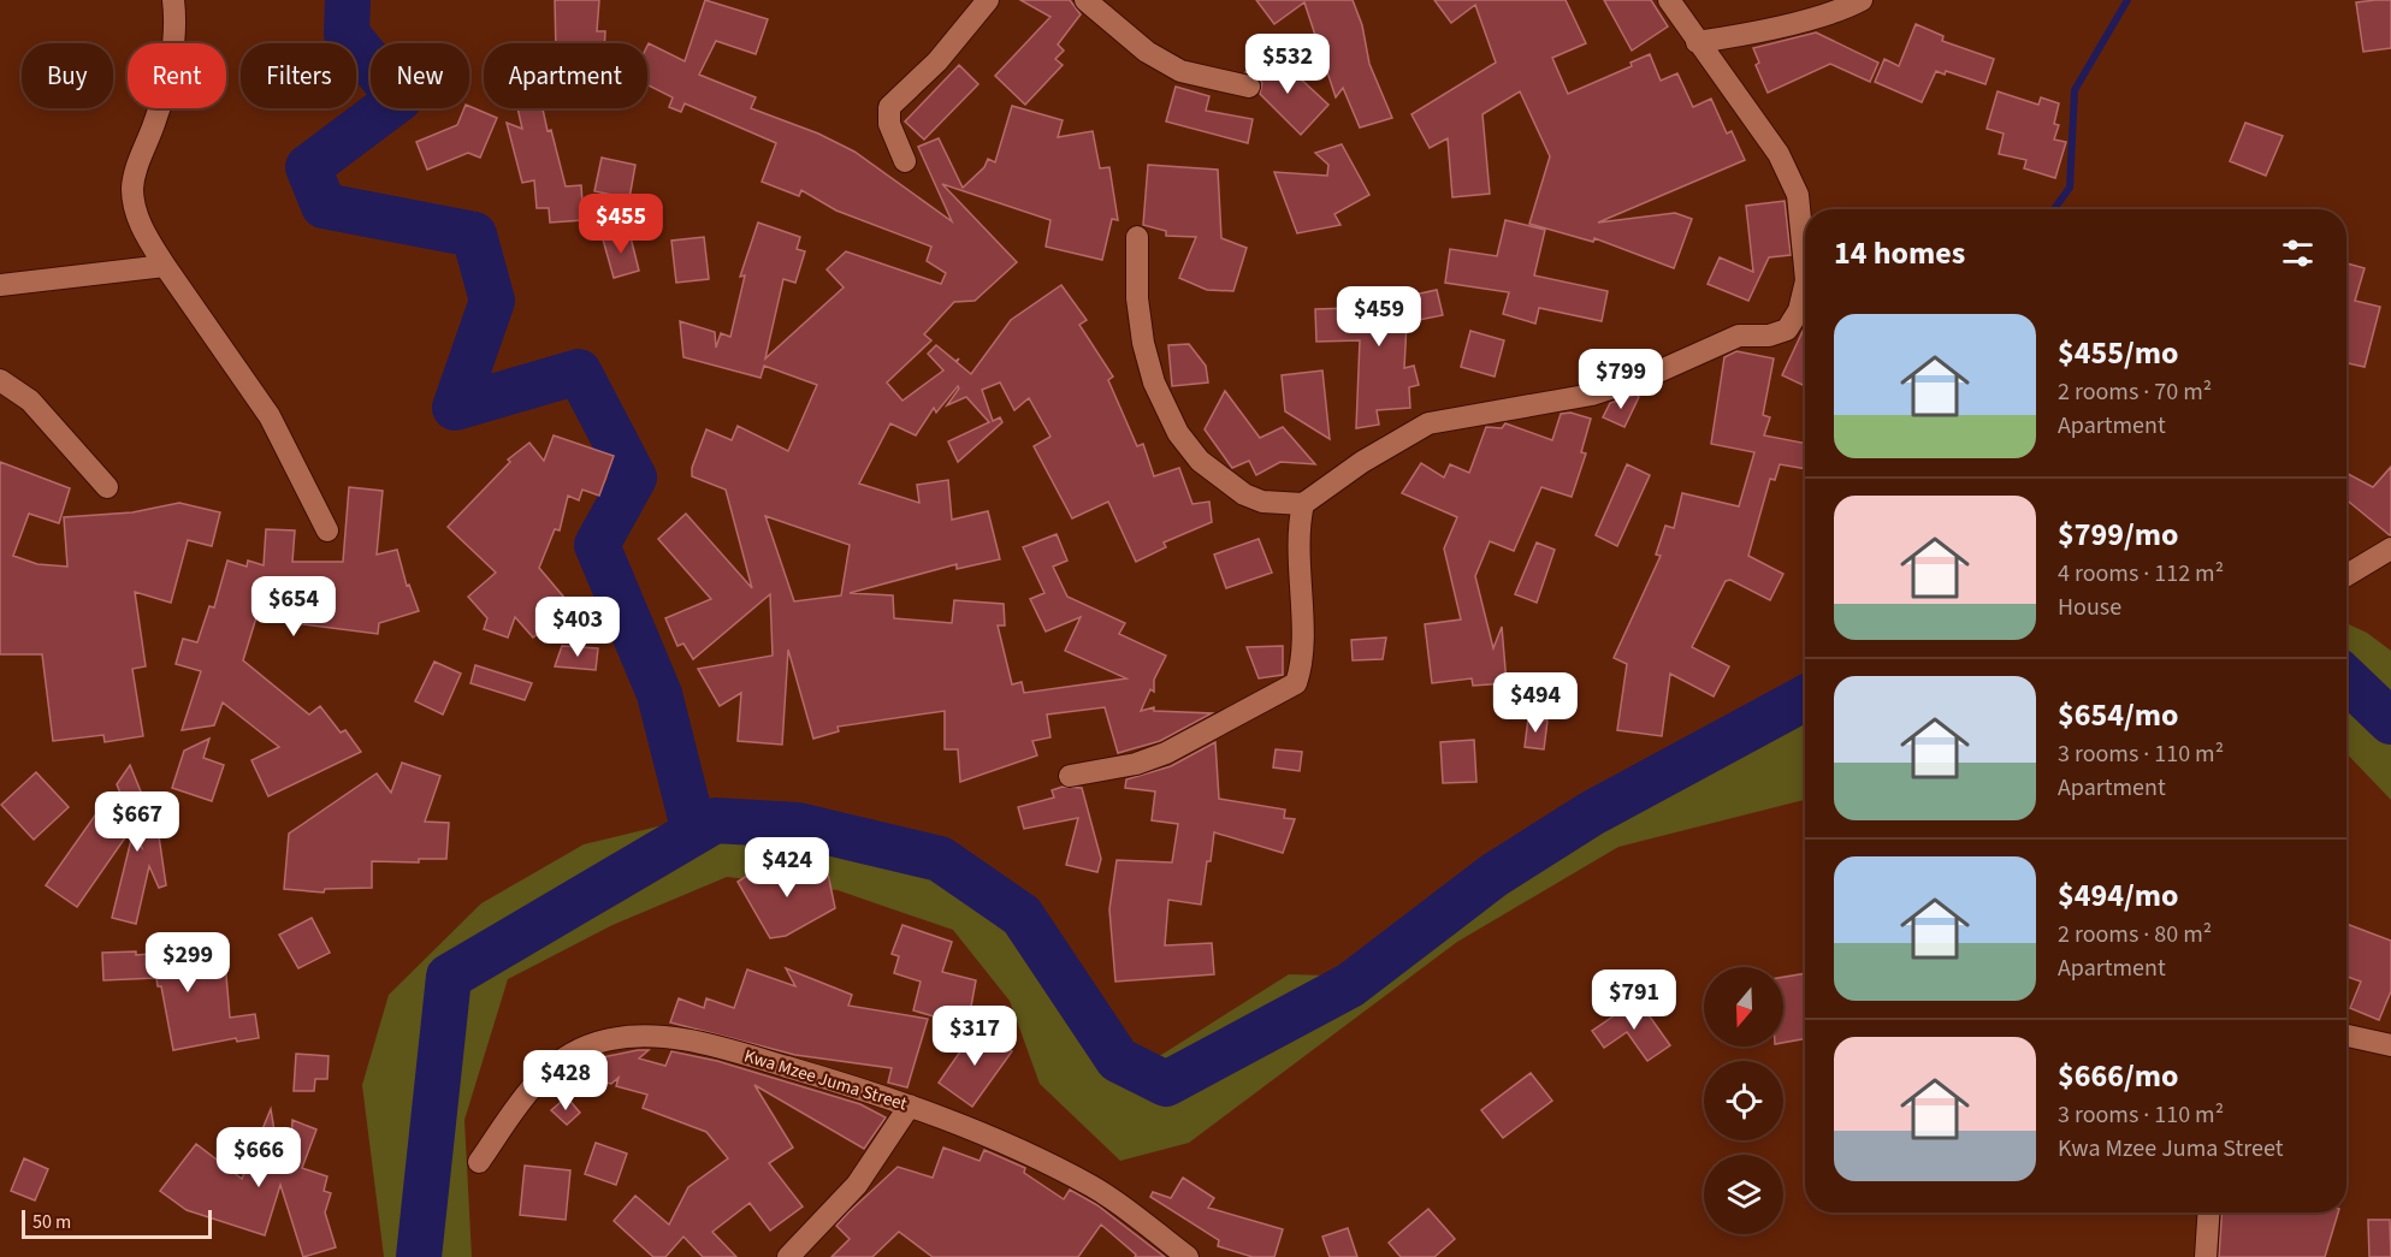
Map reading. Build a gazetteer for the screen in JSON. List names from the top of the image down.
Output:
{
  "streets": {
    "street": ["Kwa Mzee Juma Street"]
  },
  "scale_bar": "50 m",
  "north": "bottom",
  "page": {
    "price": [
      "$532",
      "$455",
      "$459",
      "$799",
      "$654",
      "$403",
      "$494",
      "$667",
      "$424",
      "$299",
      "$791",
      "$317",
      "$428",
      "$666"
    ],
    "chip": [
      "Buy",
      "Rent",
      "Filters",
      "New",
      "Apartment"
    ],
    "heading": "14 homes",
    "list": [
      {
        "name": "$455/mo",
        "note": "2 rooms · 70 m² · Apartment"
      },
      {
        "name": "$799/mo",
        "note": "4 rooms · 112 m² · House"
      },
      {
        "name": "$654/mo",
        "note": "3 rooms · 110 m² · Apartment"
      },
      {
        "name": "$494/mo",
        "note": "2 rooms · 80 m² · Apartment"
      },
      {
        "name": "$666/mo",
        "note": "3 rooms · 110 m² · Kwa Mzee Juma Street"
      }
    ],
    "scale": "50 m"
  }
}
